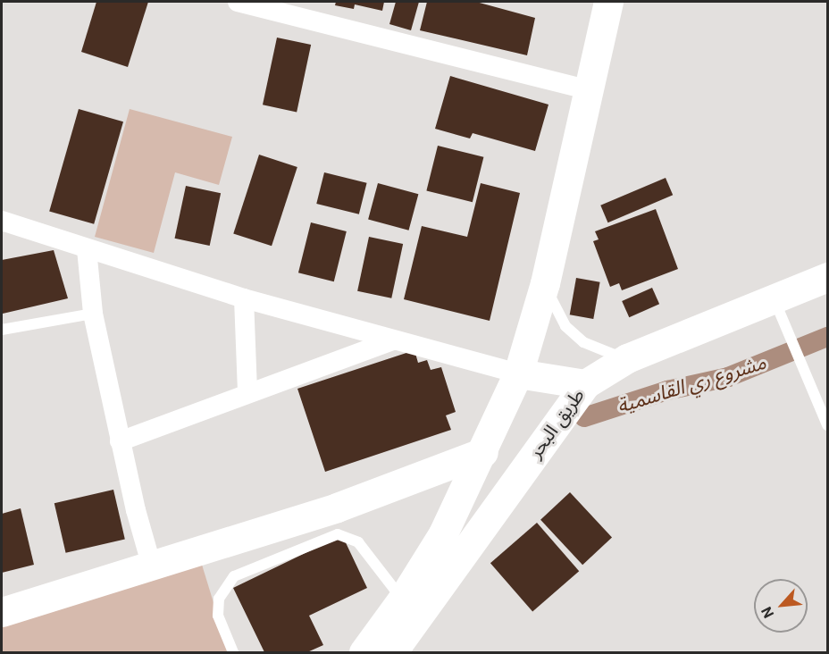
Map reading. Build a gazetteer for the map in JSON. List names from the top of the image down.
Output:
{
  "streets": {
    "main road": ["طريق البحر"]
  },
  "water": ["مشروع ري القاسمية"],
  "north": "bottom left"
}
